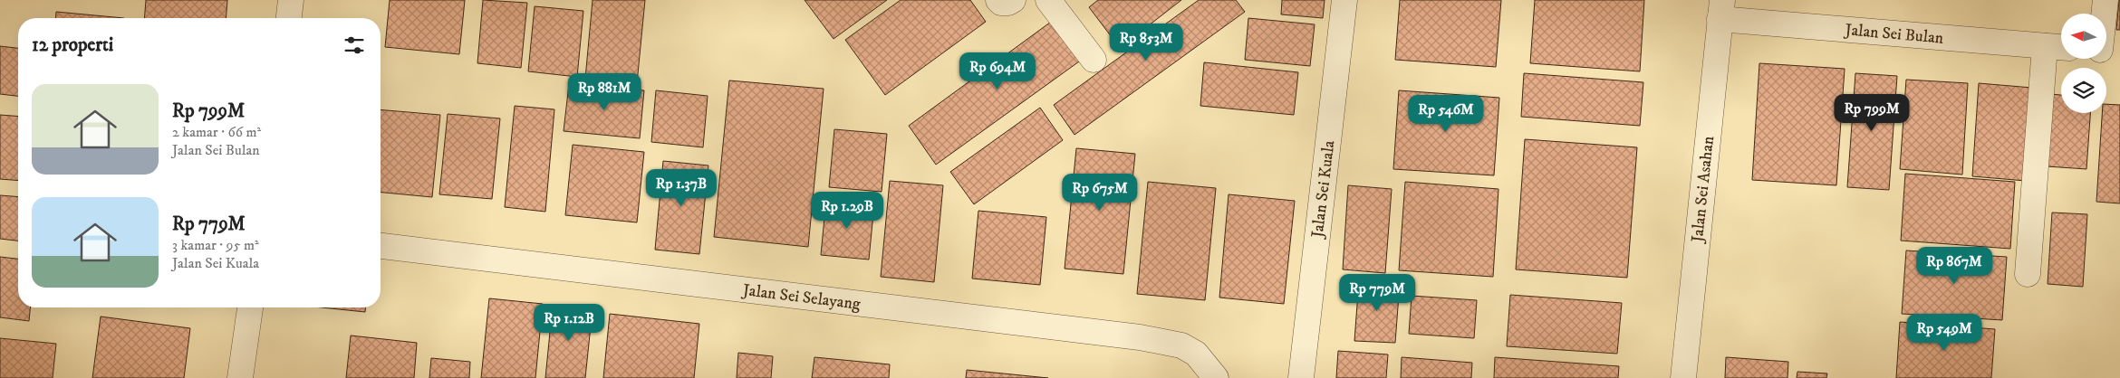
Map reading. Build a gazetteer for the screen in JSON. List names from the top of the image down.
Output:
{
  "streets": {
    "street": [
      "Jalan Sei Bulan",
      "Jalan Sei Kuala",
      "Jalan Sei Asahan",
      "Jalan Sei Selayang"
    ]
  },
  "crossings": [
    ["Jalan Sei Bulan", "Jalan Sei Asahan"]
  ],
  "north": "left",
  "page": {
    "heading": "12 properti",
    "price": [
      "Rp 853M",
      "Rp 694M",
      "Rp 881M",
      "Rp 799M",
      "Rp 546M",
      "Rp 1.37B",
      "Rp 675M",
      "Rp 1.29B",
      "Rp 867M",
      "Rp 779M",
      "Rp 1.12B",
      "Rp 549M"
    ],
    "list": [
      {
        "name": "Rp 799M",
        "note": "2 kamar · 66 m² · Jalan Sei Bulan"
      },
      {
        "name": "Rp 779M",
        "note": "3 kamar · 95 m² · Jalan Sei Kuala"
      }
    ]
  }
}
